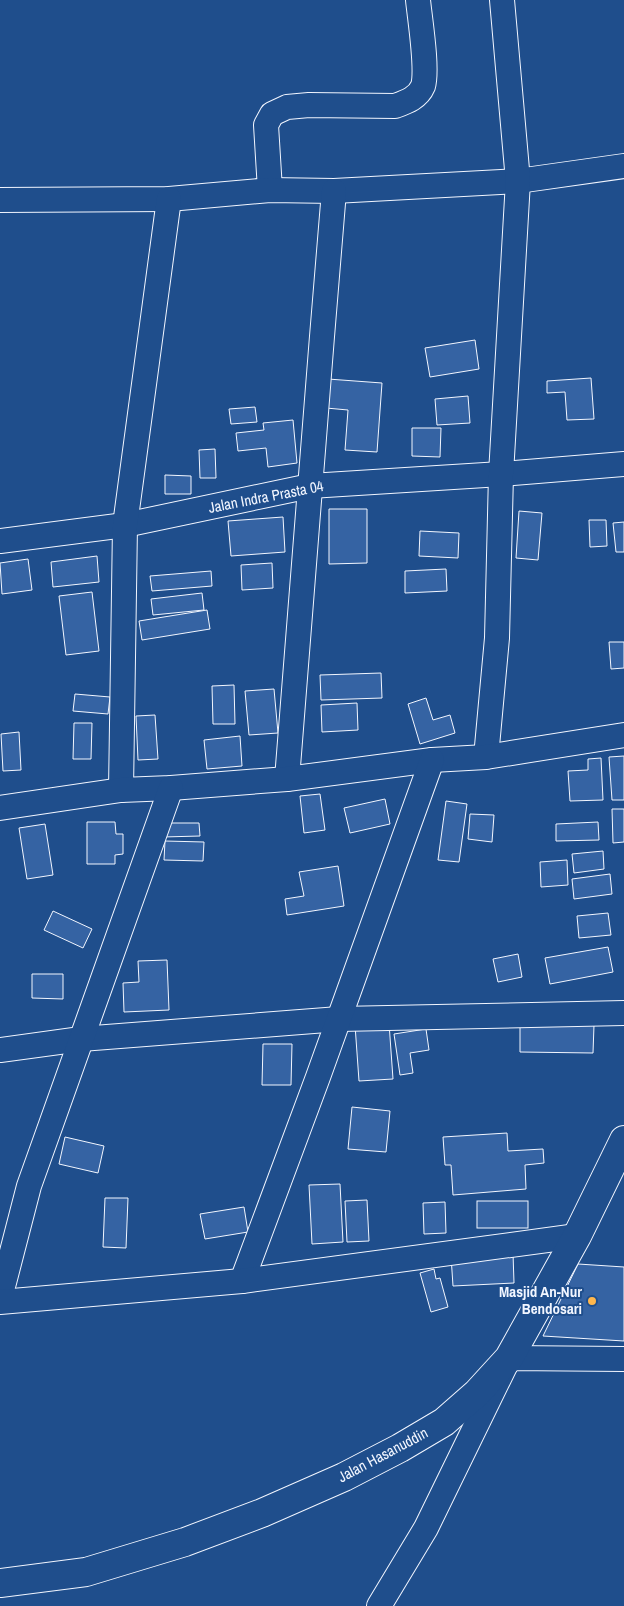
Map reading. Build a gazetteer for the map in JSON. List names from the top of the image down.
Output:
{
  "streets": {
    "main road": ["Jalan Hasanuddin"],
    "street": ["Jalan Indra Prasta 04"]
  },
  "places": ["Masjid An-Nur Bendosari"]
}
